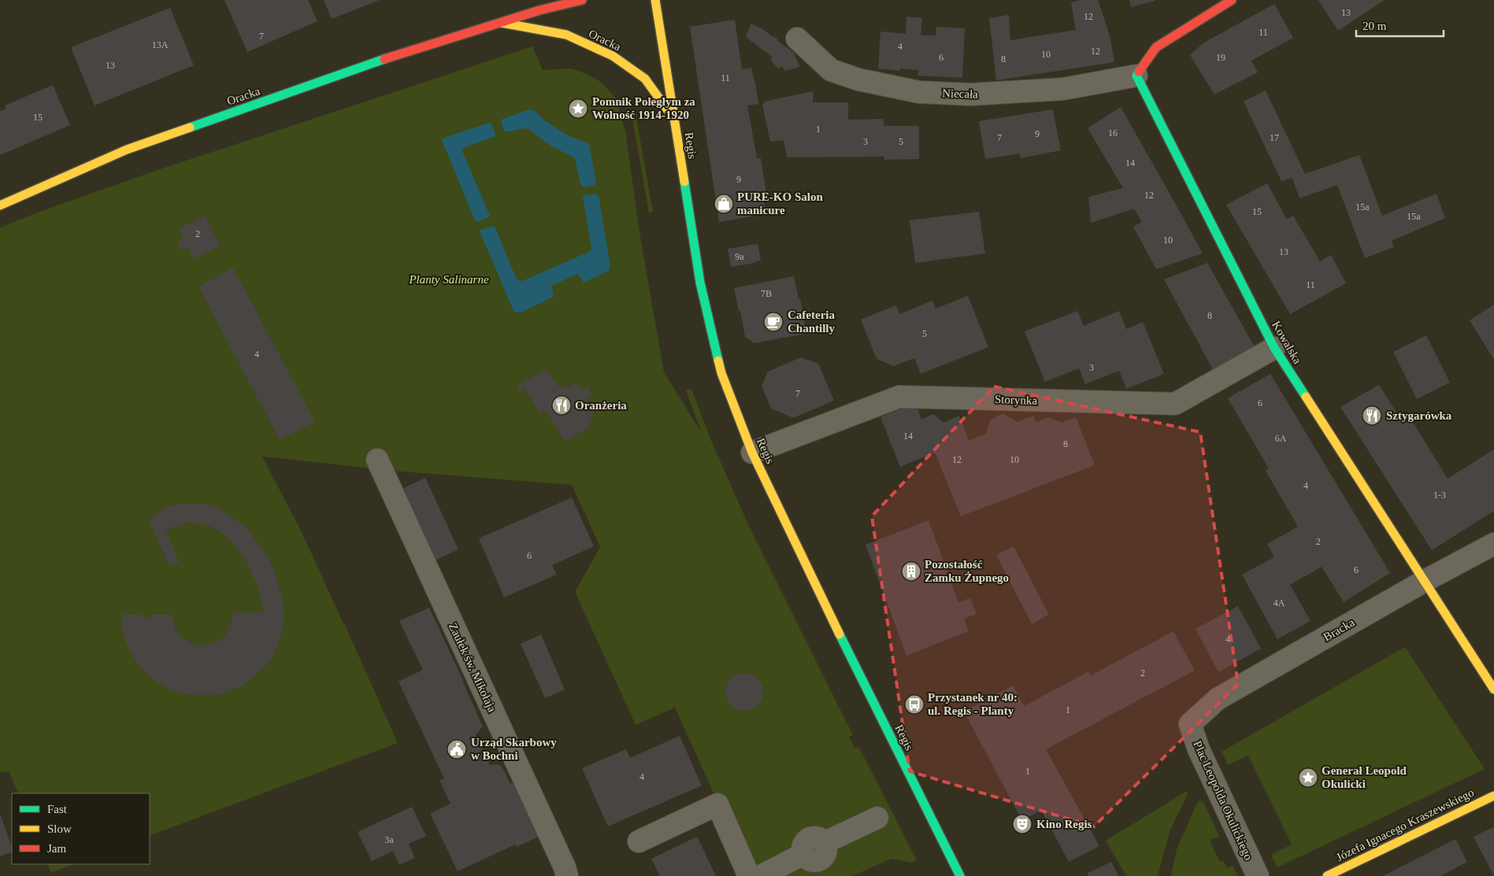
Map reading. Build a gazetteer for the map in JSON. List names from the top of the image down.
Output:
{
  "streets": {
    "street": [
      "Oracka",
      "Niecała",
      "Regis",
      "Kowalska",
      "Storynka",
      "Bracka",
      "Zaułek św. Mikołaja",
      "Plac Leopolda Okulickiego",
      "Józefa Ignacego Kraszewskiego"
    ]
  },
  "crossings": [
    ["Oracka", "Regis"],
    ["Niecała", "Kowalska"],
    ["Regis", "Storynka"],
    ["Kowalska", "Storynka"],
    ["Kowalska", "Bracka"],
    ["Bracka", "Plac Leopolda Okulickiego"]
  ],
  "parks": ["Planty Salinarne"],
  "places": {
    "place": ["Pomnik Poległym za Wolność 1914-1920", "Generał Leopold Okulicki"],
    "shop": ["PURE-KO Salon manicure"],
    "cafe": ["Cafeteria Chantilly"],
    "restaurant": ["Oranżeria", "Sztygarówka"],
    "building": ["Pozostałość Zamku Żupnego"],
    "bus stop": ["Przystanek nr 40: ul. Regis - Planty"],
    "public building": ["Urząd Skarbowy w Bochni"],
    "theatre": ["Kino Regis"]
  },
  "house_numbers": [
    "13",
    "12",
    "11",
    "7",
    "13A",
    "4",
    "12",
    "10",
    "6",
    "19",
    "8",
    "13",
    "11",
    "15",
    "1",
    "16",
    "9",
    "7",
    "17",
    "3",
    "5",
    "14",
    "9",
    "12",
    "15a",
    "15",
    "15a",
    "2",
    "10",
    "13",
    "9a",
    "11",
    "7B",
    "8",
    "5",
    "4",
    "3",
    "7",
    "6",
    "14",
    "6A",
    "8",
    "12",
    "10",
    "4",
    "1-3",
    "2",
    "6",
    "6",
    "4A",
    "4",
    "2",
    "1",
    "1",
    "4",
    "3a"
  ],
  "legend": ["Fast", "Slow", "Jam"],
  "scale_bar": "20 m"
}
